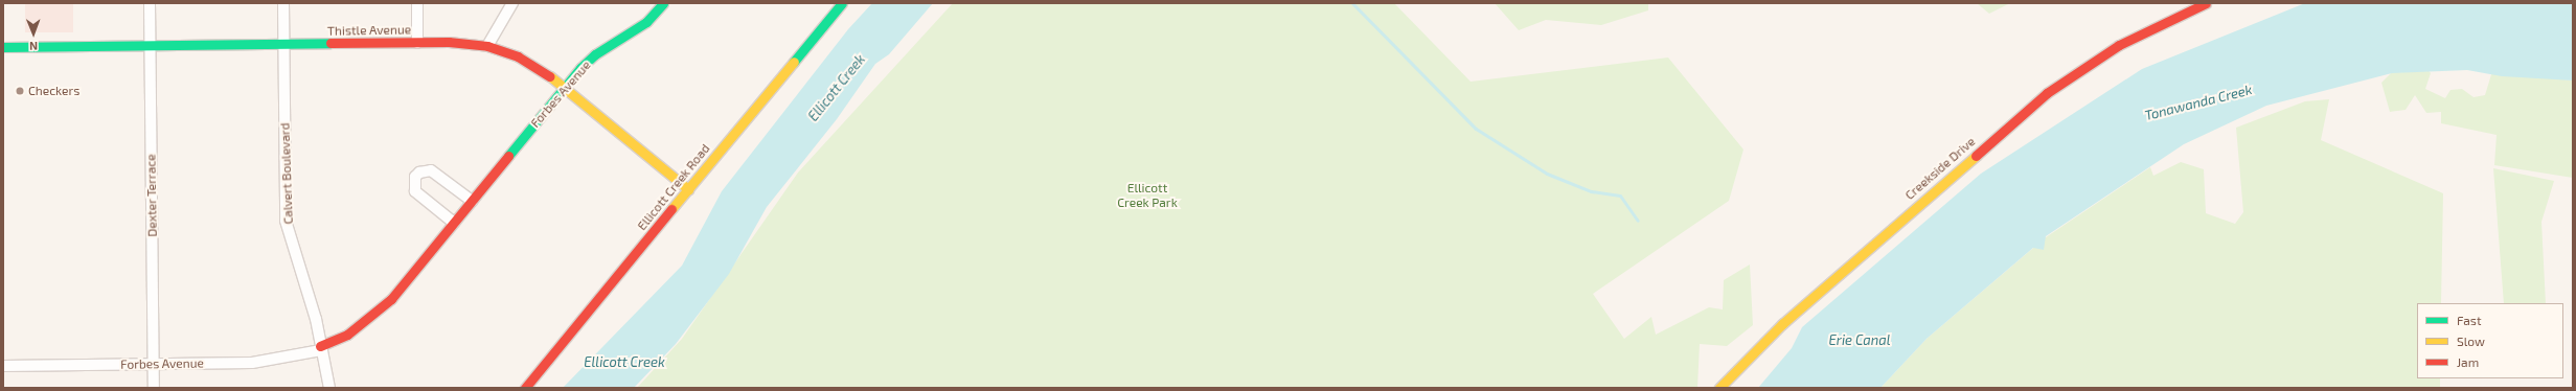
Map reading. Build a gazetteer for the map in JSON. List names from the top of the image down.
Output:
{
  "streets": {
    "street": [
      "Thistle Avenue",
      "Forbes Avenue",
      "Creekside Drive",
      "Calvert Boulevard",
      "Ellicott Creek Road",
      "Dexter Terrace"
    ]
  },
  "crossings": [
    ["Thistle Avenue", "Forbes Avenue"],
    ["Thistle Avenue", "Calvert Boulevard"],
    ["Thistle Avenue", "Ellicott Creek Road"],
    ["Thistle Avenue", "Dexter Terrace"],
    ["Forbes Avenue", "Calvert Boulevard"],
    ["Forbes Avenue", "Dexter Terrace"]
  ],
  "water": ["Ellicott Creek", "Tonawanda Creek", "Erie Canal"],
  "parks": ["Ellicott Creek Park"],
  "places": ["Checkers"],
  "legend": ["Fast", "Slow", "Jam"],
  "north": "bottom"
}
